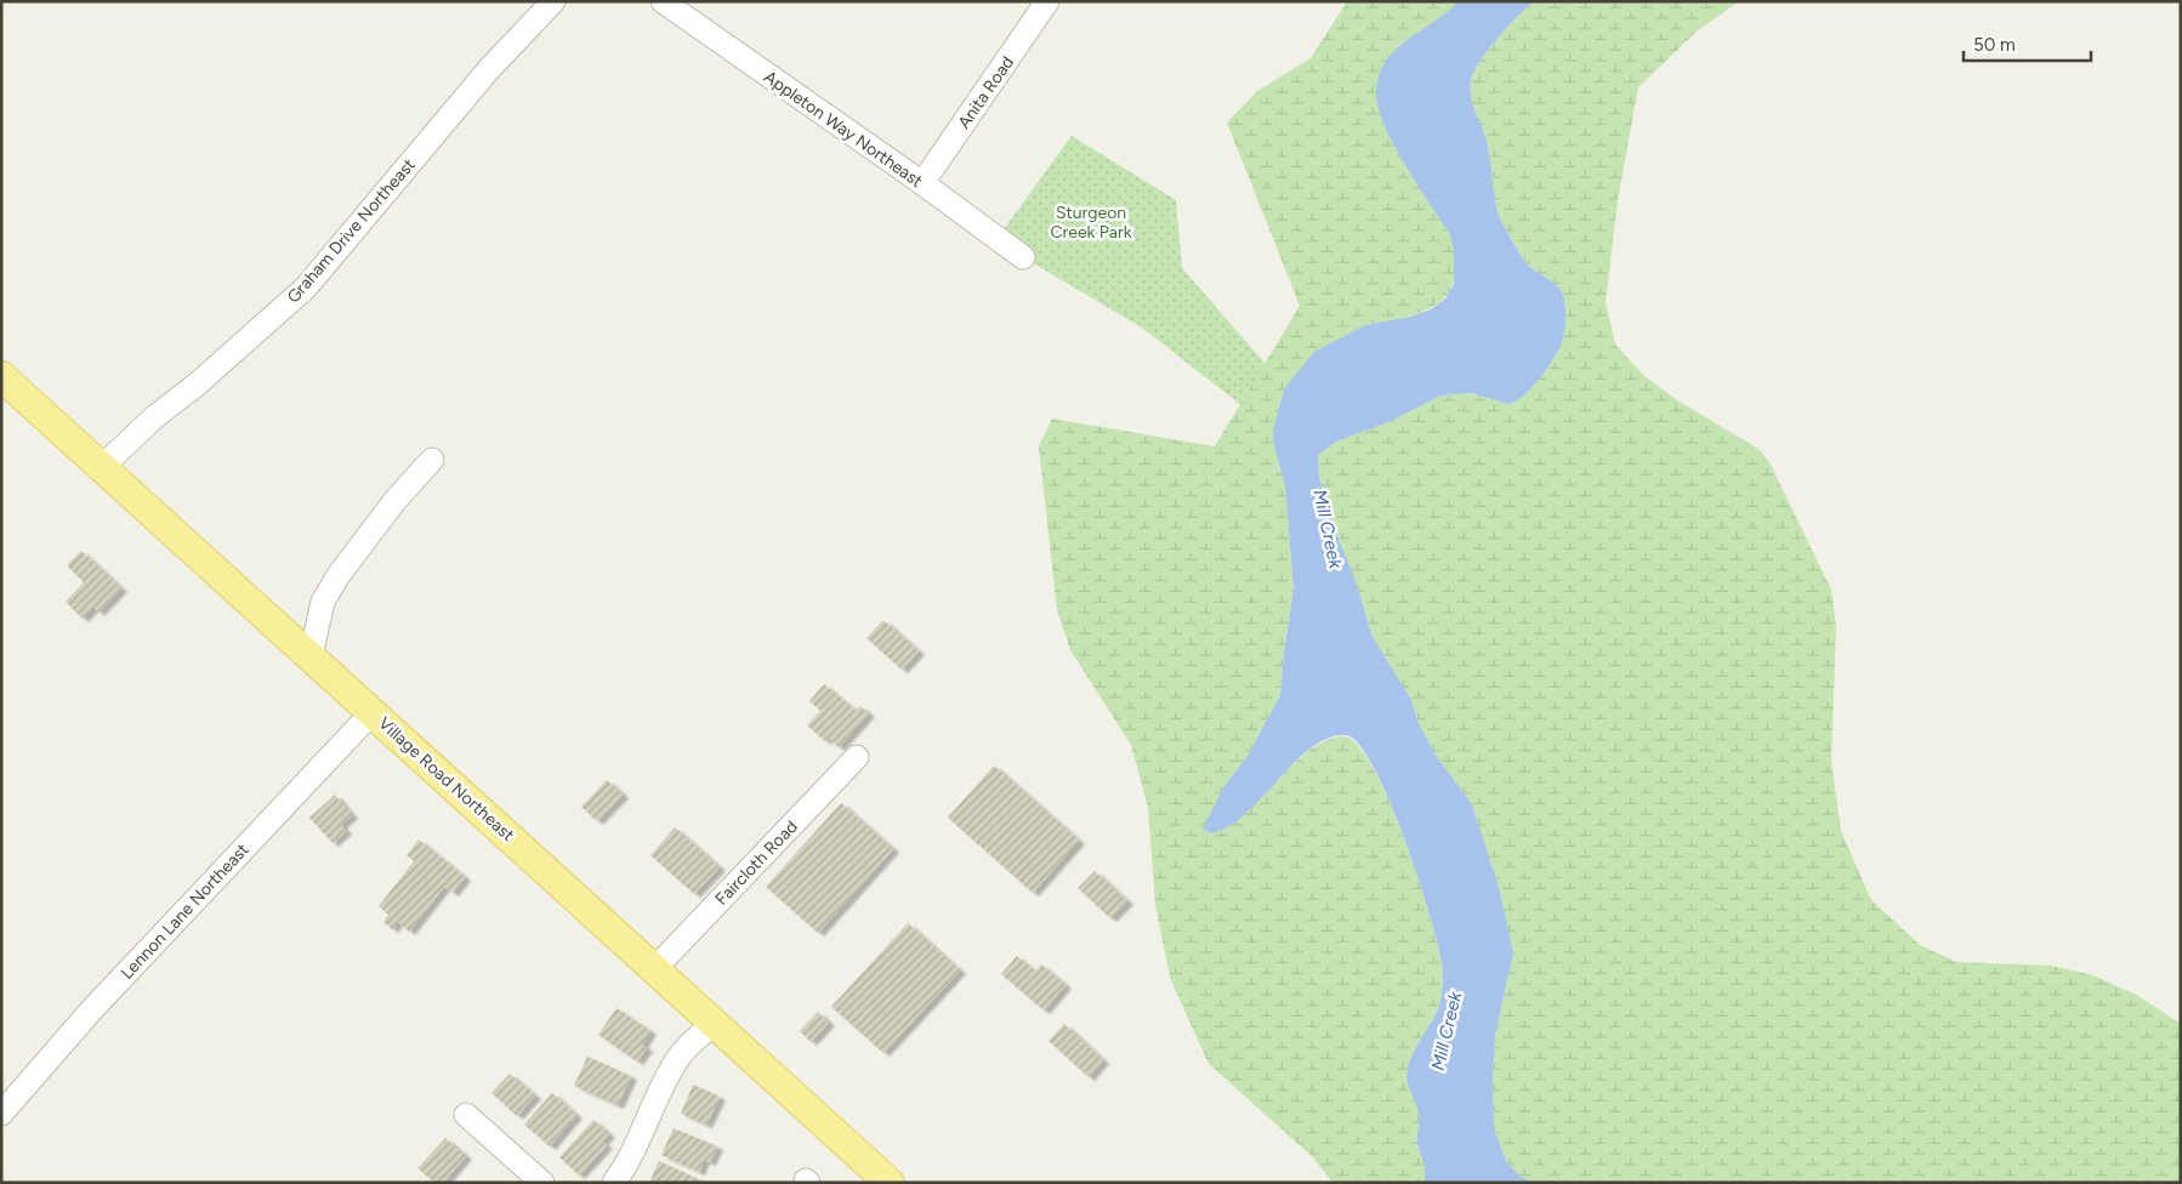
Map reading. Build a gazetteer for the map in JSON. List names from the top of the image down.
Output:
{
  "streets": {
    "main road": ["Village Road Northeast"],
    "street": [
      "Anita Road",
      "Appleton Way Northeast",
      "Graham Drive Northeast",
      "Faircloth Road",
      "Lennon Lane Northeast"
    ]
  },
  "crossings": [
    ["Anita Road", "Appleton Way Northeast"],
    ["Graham Drive Northeast", "Village Road Northeast"],
    ["Village Road Northeast", "Faircloth Road"],
    ["Village Road Northeast", "Lennon Lane Northeast"]
  ],
  "water": ["Mill Creek"],
  "parks": ["Sturgeon Creek Park"],
  "scale_bar": "50 m"
}
